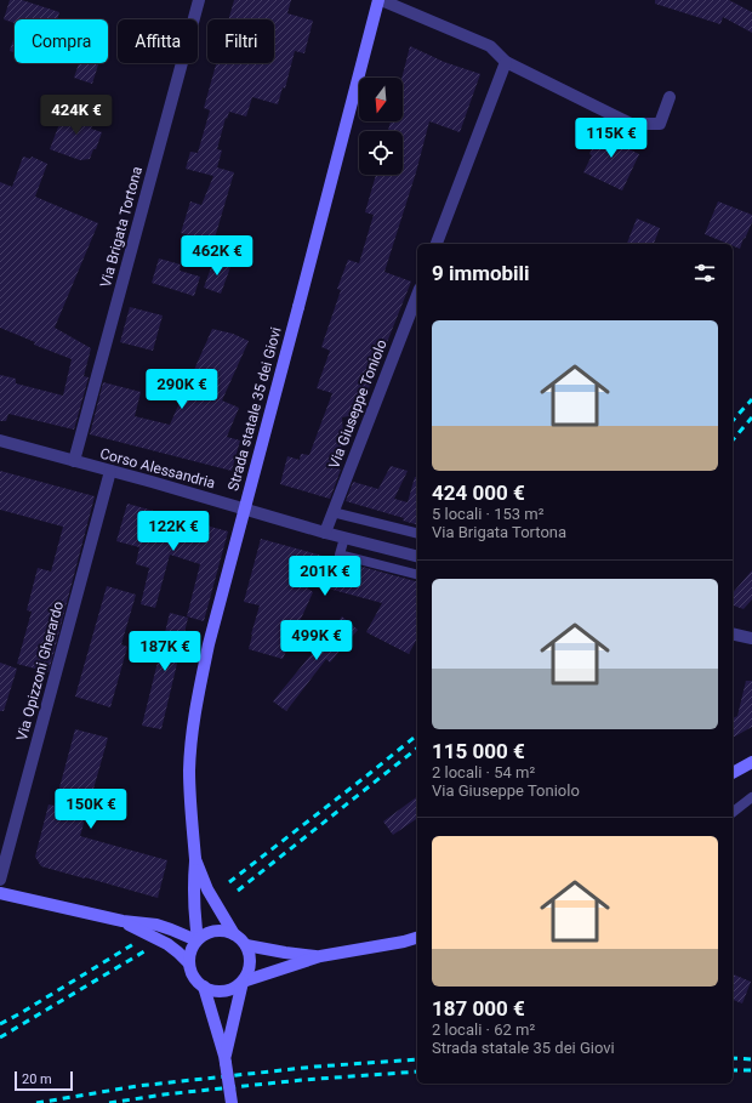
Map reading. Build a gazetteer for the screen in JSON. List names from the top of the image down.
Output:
{
  "streets": {
    "main road": ["Strada statale 35 dei Giovi"],
    "street": [
      "Via Brigata Tortona",
      "Via Giuseppe Toniolo",
      "Corso Alessandria",
      "Via Opizzoni Gherardo"
    ]
  },
  "crossings": [
    ["Via Brigata Tortona", "Corso Alessandria"],
    ["Via Giuseppe Toniolo", "Corso Alessandria"],
    ["Corso Alessandria", "Via Opizzoni Gherardo"]
  ],
  "scale_bar": "20 m",
  "north": "bottom",
  "page": {
    "chip": ["Compra", "Affitta", "Filtri"],
    "price": [
      "424K €",
      "115K €",
      "462K €",
      "290K €",
      "122K €",
      "201K €",
      "499K €",
      "187K €",
      "150K €"
    ],
    "heading": "9 immobili",
    "list": [
      {
        "name": "424 000 €",
        "note": "5 locali · 153 m² · Via Brigata Tortona"
      },
      {
        "name": "115 000 €",
        "note": "2 locali · 54 m² · Via Giuseppe Toniolo"
      },
      {
        "name": "187 000 €",
        "note": "2 locali · 62 m² · Strada statale 35 dei Giovi"
      }
    ],
    "scale": "20 m"
  }
}
